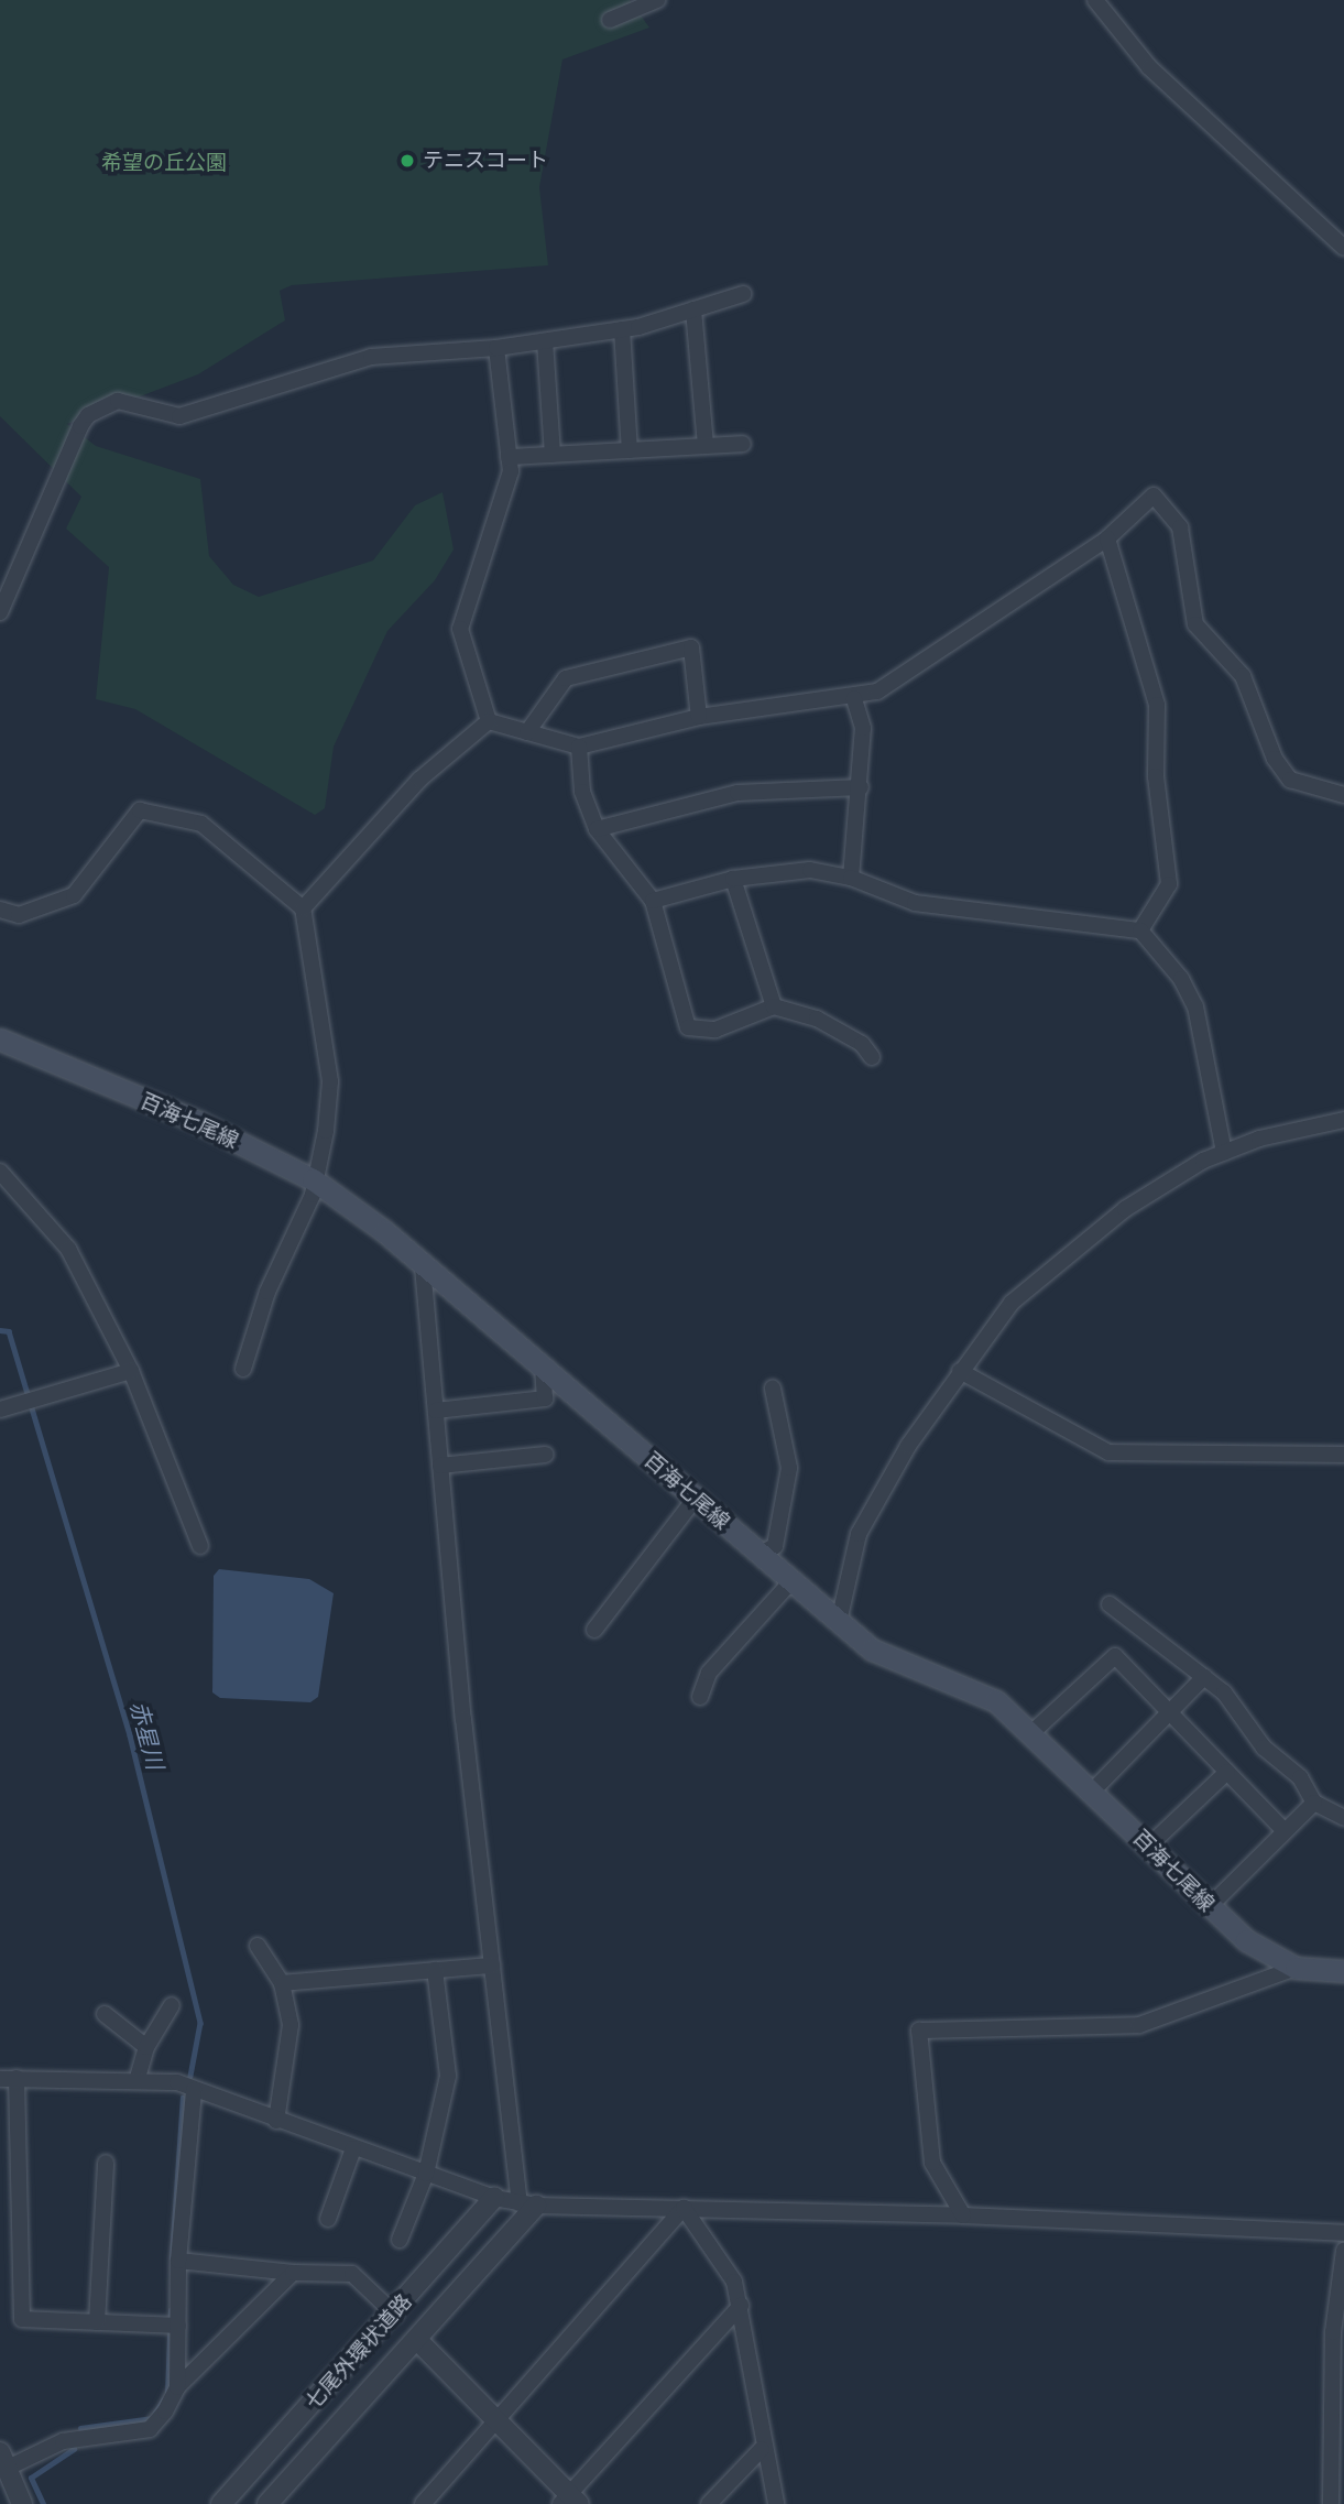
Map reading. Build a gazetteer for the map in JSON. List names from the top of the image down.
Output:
{
  "streets": {
    "main road": ["百海七尾線"],
    "street": ["七尾外環状道路"]
  },
  "water": ["赤星川"],
  "parks": ["希望の丘公園"],
  "places": ["テニスコート"]
}
